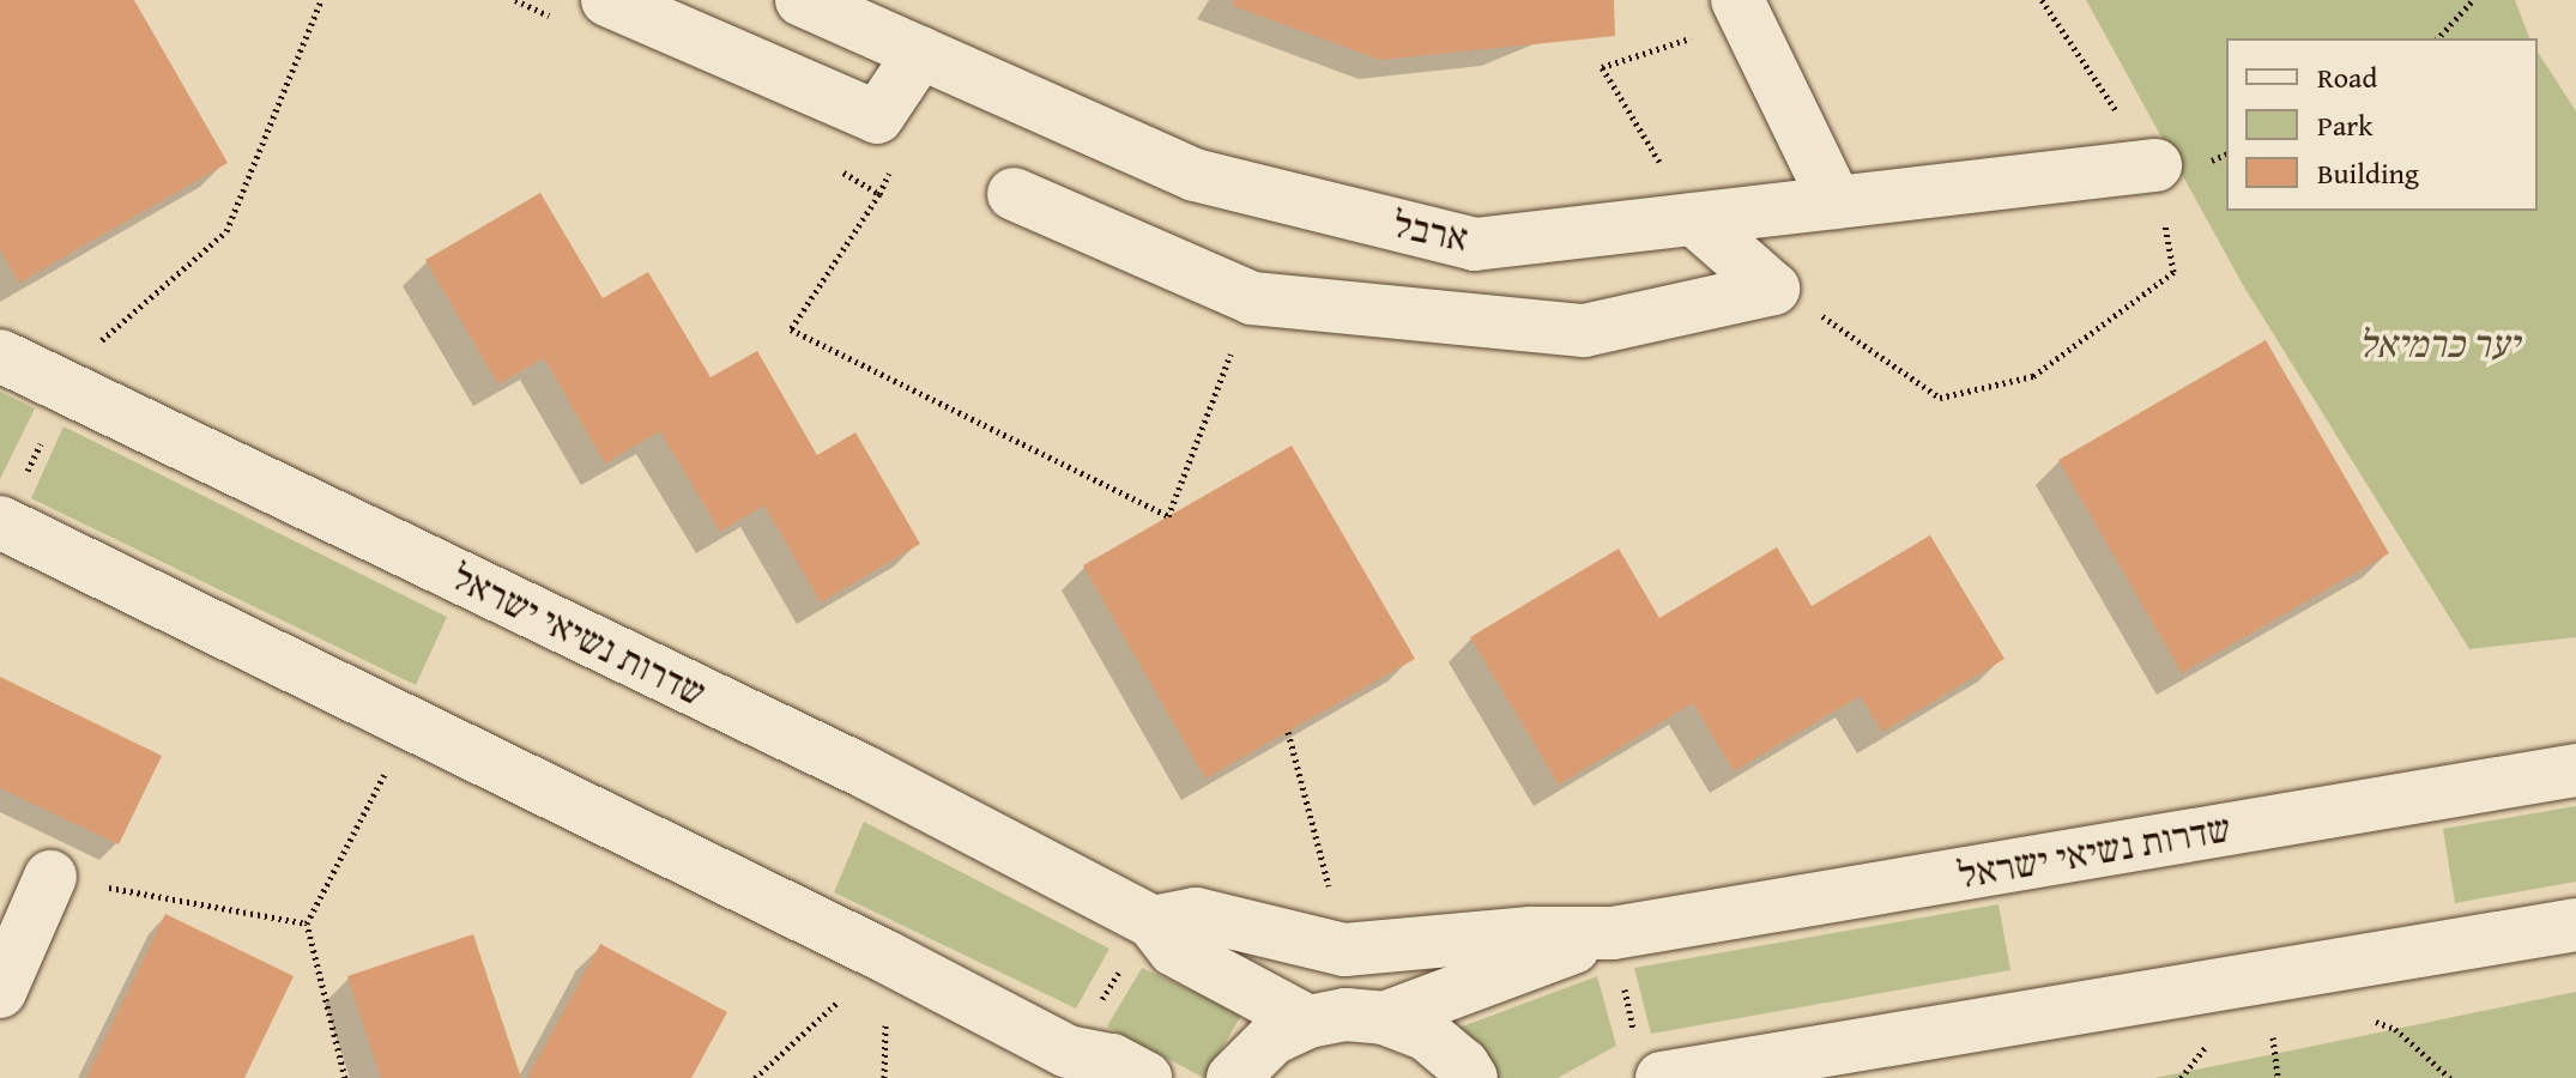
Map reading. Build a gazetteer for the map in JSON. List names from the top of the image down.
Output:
{
  "streets": {
    "main road": ["ארבל", "שדרות נשיאי ישראל"]
  },
  "parks": ["יער כרמיאל"],
  "legend": ["Road", "Park", "Building"]
}
